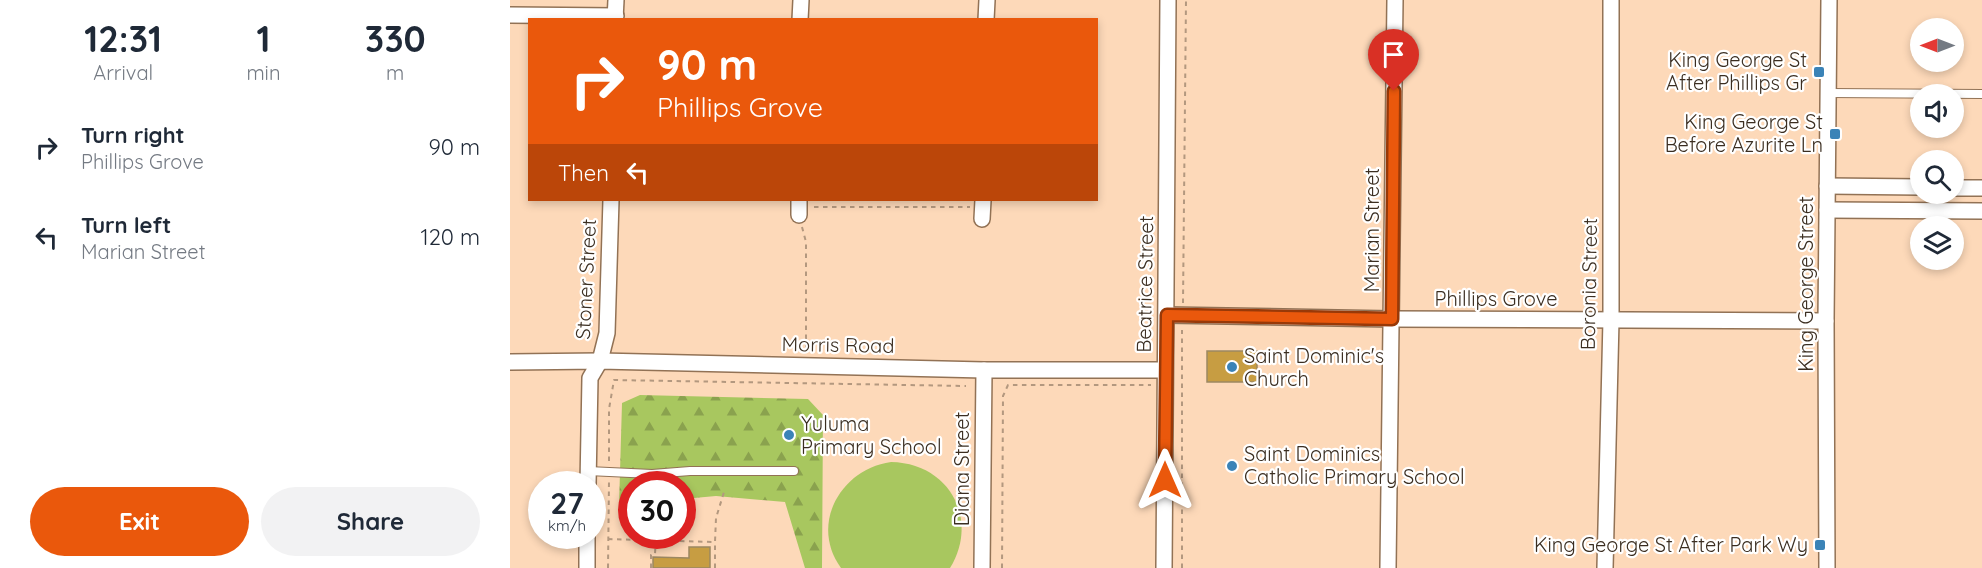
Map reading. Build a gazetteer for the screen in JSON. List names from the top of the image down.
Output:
{
  "streets": {
    "street": [
      "Marian Street",
      "Stoner Street",
      "Beatrice Street",
      "Boronia Street",
      "King George Street",
      "Phillips Grove",
      "Morris Road",
      "Diana Street"
    ]
  },
  "crossings": [
    ["Marian Street", "Phillips Grove"],
    ["Stoner Street", "Morris Road"],
    ["Beatrice Street", "Phillips Grove"],
    ["Beatrice Street", "Morris Road"],
    ["Boronia Street", "Phillips Grove"],
    ["King George Street", "Phillips Grove"],
    ["Morris Road", "Diana Street"]
  ],
  "places": {
    "transit": ["King George St After Phillips Gr", "King George St Before Azurite Ln", "King George St After Park Wy"],
    "other": ["Saint Dominic's Church", "Yuluma Primary School", "Saint Dominics Catholic Primary School"]
  },
  "north": "left",
  "page": {
    "eta": [
      "12:31",
      "Arrival",
      "1",
      "min",
      "330",
      "m"
    ],
    "turn": ["90 m", "Phillips Grove"],
    "list": [
      {
        "name": "Turn right",
        "note": "Phillips Grove",
        "value": "90 m"
      },
      {
        "name": "Turn left",
        "note": "Marian Street",
        "value": "120 m"
      }
    ],
    "then": "Then",
    "speed": "27 km/h",
    "limit": "30",
    "buttons": ["Exit", "Share"]
  }
}
